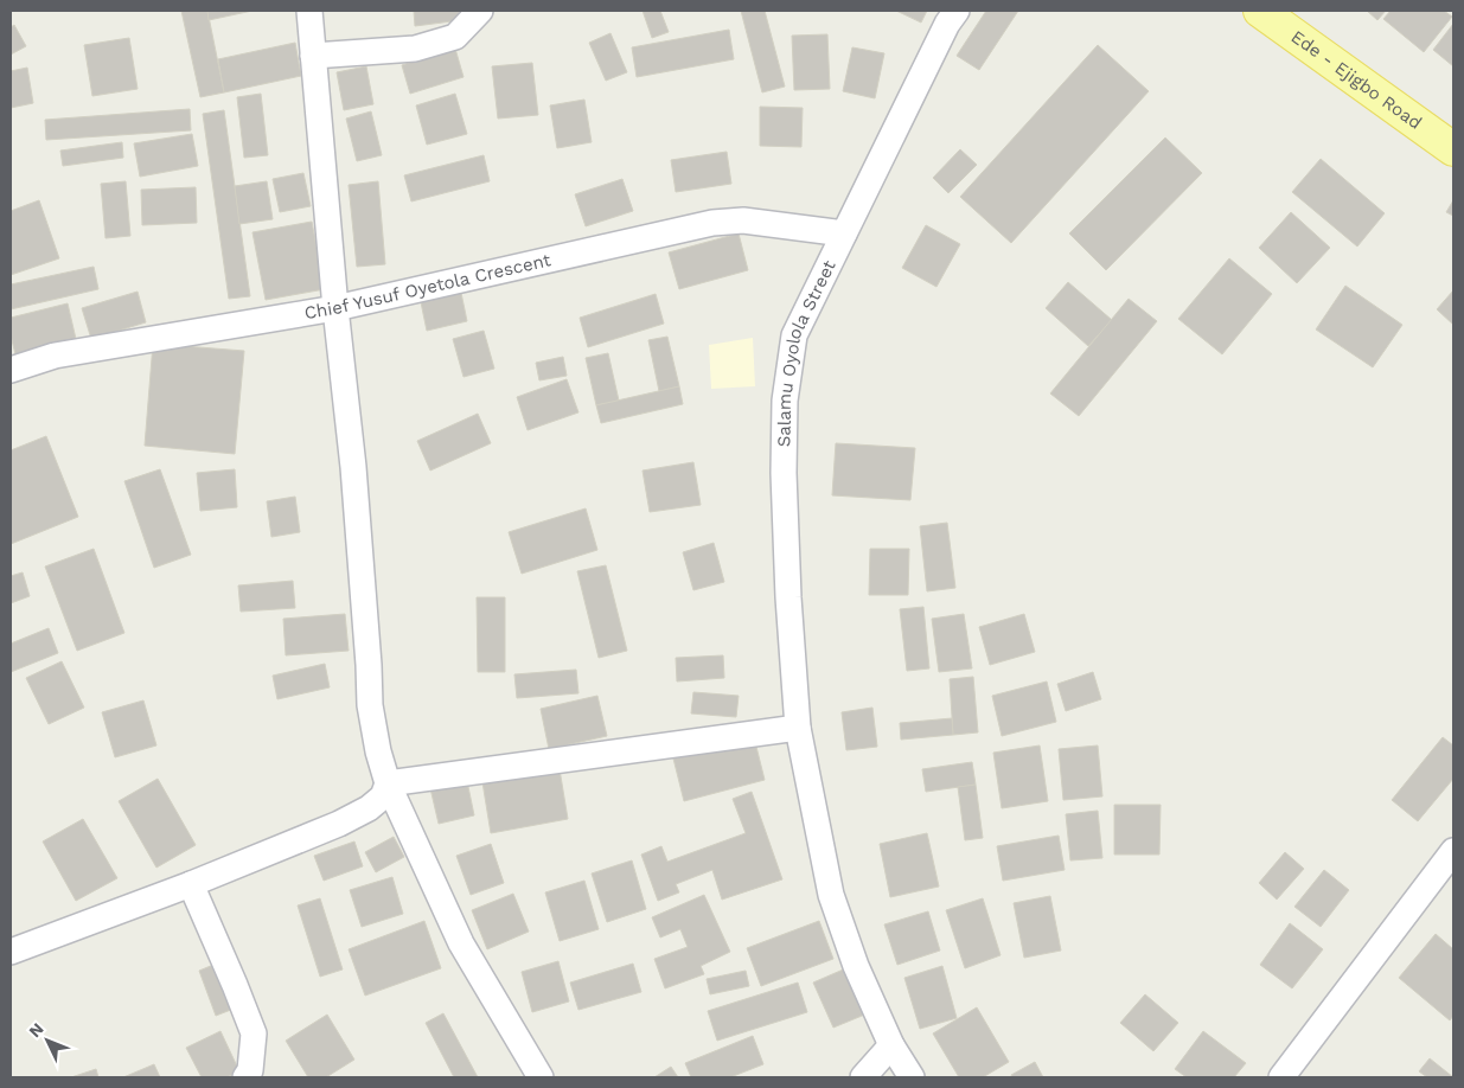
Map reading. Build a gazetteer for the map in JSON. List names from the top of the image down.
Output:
{
  "streets": {
    "main road": ["Ede - Ejigbo Road"],
    "street": ["Chief Yusuf Oyetola Crescent", "Salamu Oyolola Street"]
  },
  "crossings": [
    ["Chief Yusuf Oyetola Crescent", "Salamu Oyolola Street"]
  ],
  "north": "top left"
}
